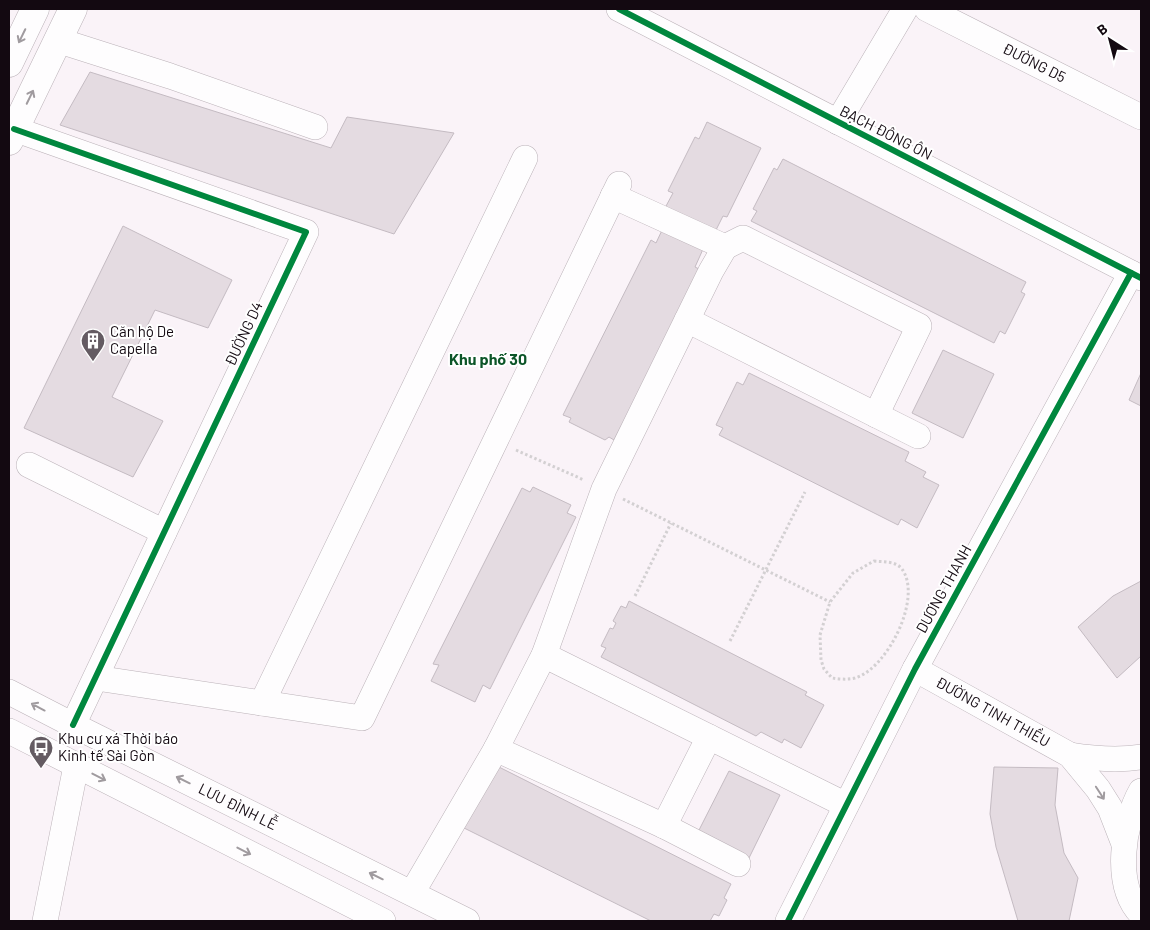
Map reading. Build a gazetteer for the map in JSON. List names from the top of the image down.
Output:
{
  "streets": {
    "street": [
      "ĐƯỜNG D5",
      "BẠCH ĐÔNG ÔN",
      "ĐƯỜNG D4",
      "DƯƠNG THANH",
      "ĐƯỜNG TINH THIỀU",
      "LƯU ĐÌNH LỄ"
    ]
  },
  "crossings": [
    ["BẠCH ĐÔNG ÔN", "DƯƠNG THANH"],
    ["ĐƯỜNG D4", "LƯU ĐÌNH LỄ"],
    ["DƯƠNG THANH", "ĐƯỜNG TINH THIỀU"]
  ],
  "districts": ["Khu phố 30"],
  "places": {
    "building": ["Căn hộ De Capella"],
    "bus stop": ["Khu cư xá Thời báo Kinh tế Sài Gòn"]
  },
  "north": "top left"
}
